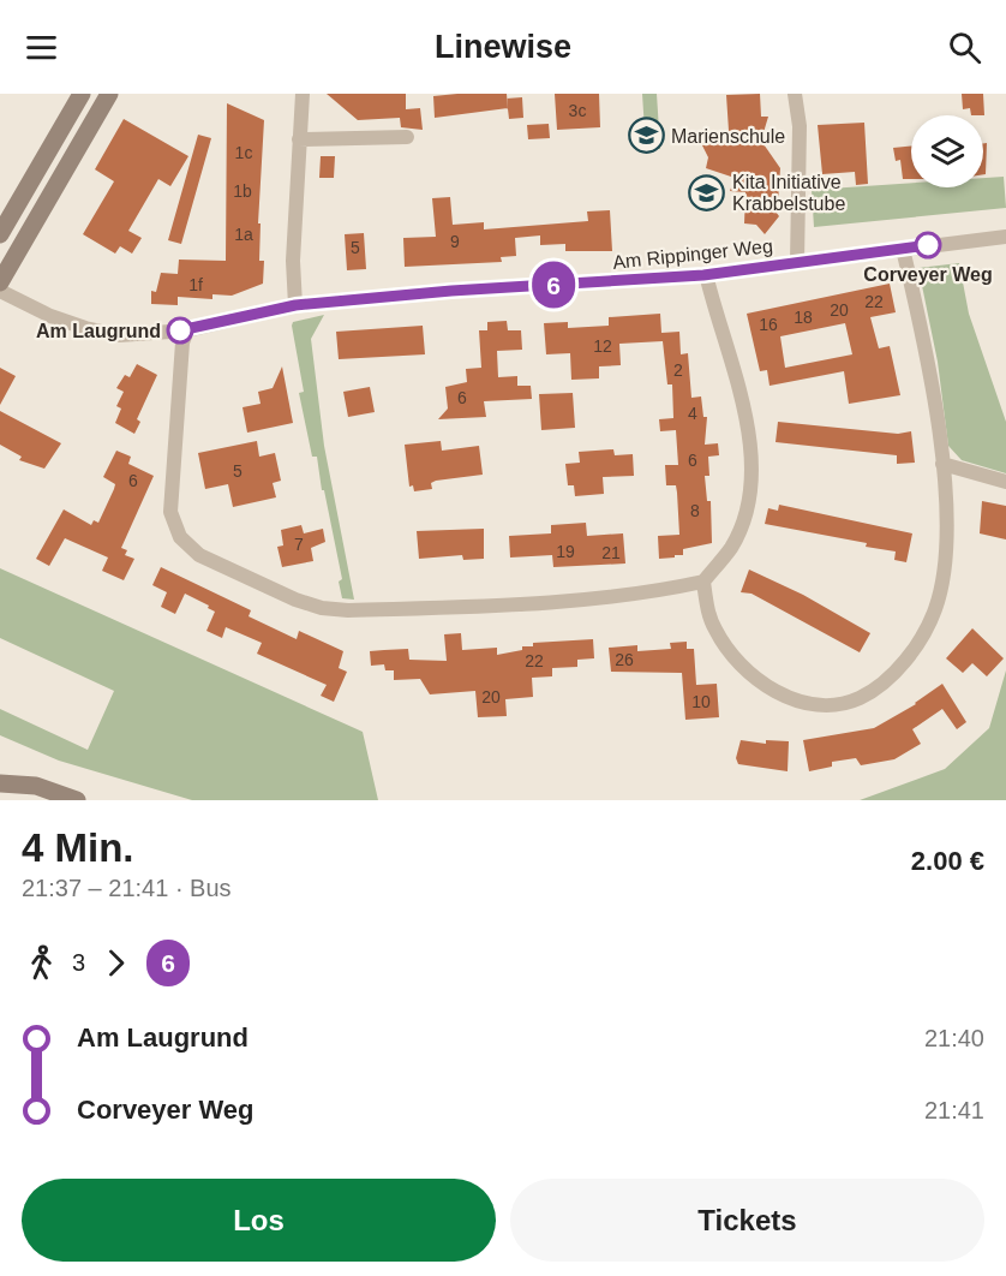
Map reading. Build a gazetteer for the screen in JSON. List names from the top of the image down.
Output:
{
  "streets": {
    "street": ["Am Rippinger Weg"]
  },
  "places": {
    "school or university": ["Marienschule", "Kita Initiative Krabbelstube"],
    "other": ["Corveyer Weg", "Am Laugrund"]
  },
  "lines": ["bus line 6"],
  "house_numbers": [
    "3c",
    "1c",
    "1b",
    "1a",
    "9",
    "5",
    "1f",
    "22",
    "20",
    "18",
    "16",
    "12",
    "2",
    "6",
    "4",
    "6",
    "5",
    "6",
    "8",
    "7",
    "19",
    "21",
    "26",
    "22",
    "20",
    "10"
  ],
  "page": {
    "header": "Linewise",
    "on_map": "6",
    "heading": ["4 Min.", "21:37 – 21:41 · Bus", "2.00 €"],
    "legs": ["3", "6"],
    "list": [
      {
        "name": "Am Laugrund",
        "value": "21:40"
      },
      {
        "name": "Corveyer Weg",
        "value": "21:41"
      }
    ],
    "buttons": ["Los", "Tickets"]
  }
}
